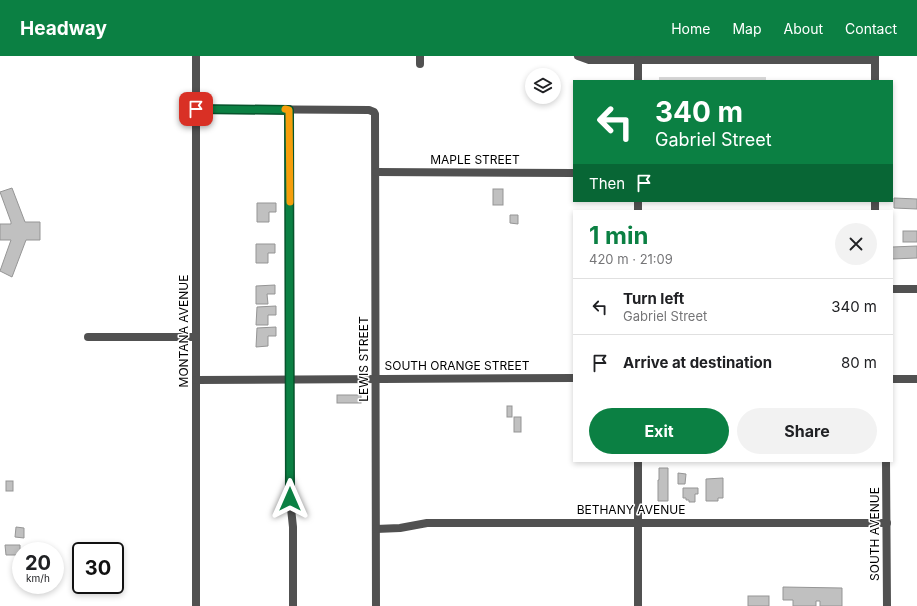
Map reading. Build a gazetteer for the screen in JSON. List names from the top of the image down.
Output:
{
  "streets": {
    "street": [
      "MAPLE STREET",
      "MONTANA AVENUE",
      "LEWIS STREET",
      "SOUTH ORANGE STREET",
      "BETHANY AVENUE",
      "SOUTH AVENUE"
    ]
  },
  "crossings": [
    ["MAPLE STREET", "LEWIS STREET"],
    ["MONTANA AVENUE", "SOUTH ORANGE STREET"],
    ["LEWIS STREET", "SOUTH ORANGE STREET"],
    ["LEWIS STREET", "BETHANY AVENUE"],
    ["BETHANY AVENUE", "SOUTH AVENUE"]
  ],
  "page": {
    "header": "Headway",
    "nav": [
      "Home",
      "Map",
      "About",
      "Contact"
    ],
    "turn": ["340 m", "Gabriel Street"],
    "then": "Then",
    "heading": ["1 min", "420 m · 21:09"],
    "list": [
      {
        "name": "Turn left",
        "note": "Gabriel Street",
        "value": "340 m"
      },
      {
        "name": "Arrive at destination",
        "value": "80 m"
      }
    ],
    "buttons": ["Exit", "Share"],
    "speed": "20 km/h",
    "limit": "30"
  }
}
